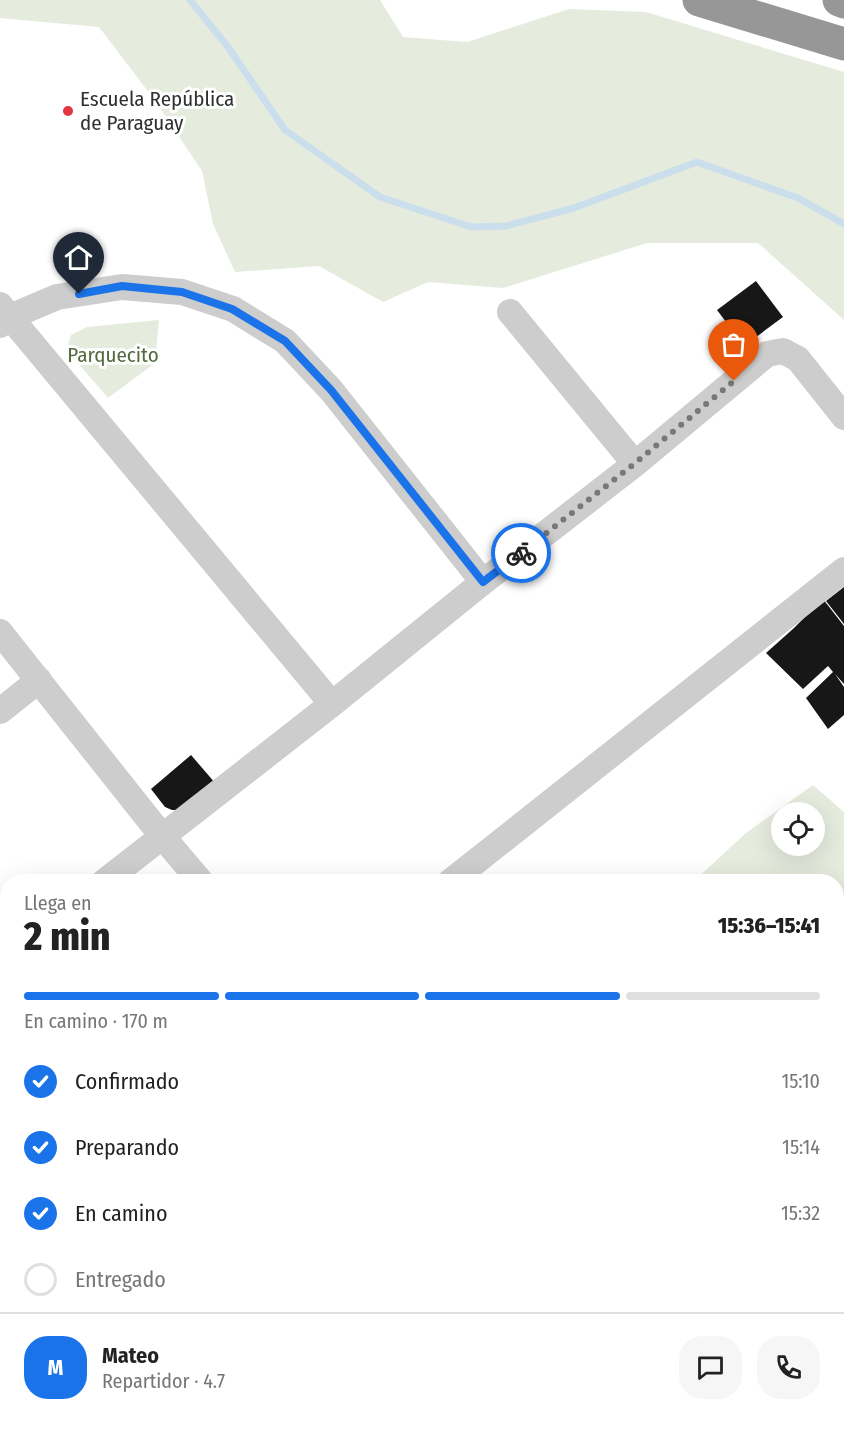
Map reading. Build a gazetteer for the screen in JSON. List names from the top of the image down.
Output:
{
  "parks": ["Parquecito"],
  "places": ["Escuela República de Paraguay"],
  "page": {
    "heading": ["2 min", "Llega en", "15:36–15:41"],
    "panel": ["Mateo", "Repartidor · 4.7"],
    "bar": "En camino · 170 m",
    "list": [
      ["Confirmado", "15:10"],
      ["Preparando", "15:14"],
      ["En camino", "15:32"],
      "Entregado"
    ],
    "round": "M"
  }
}
